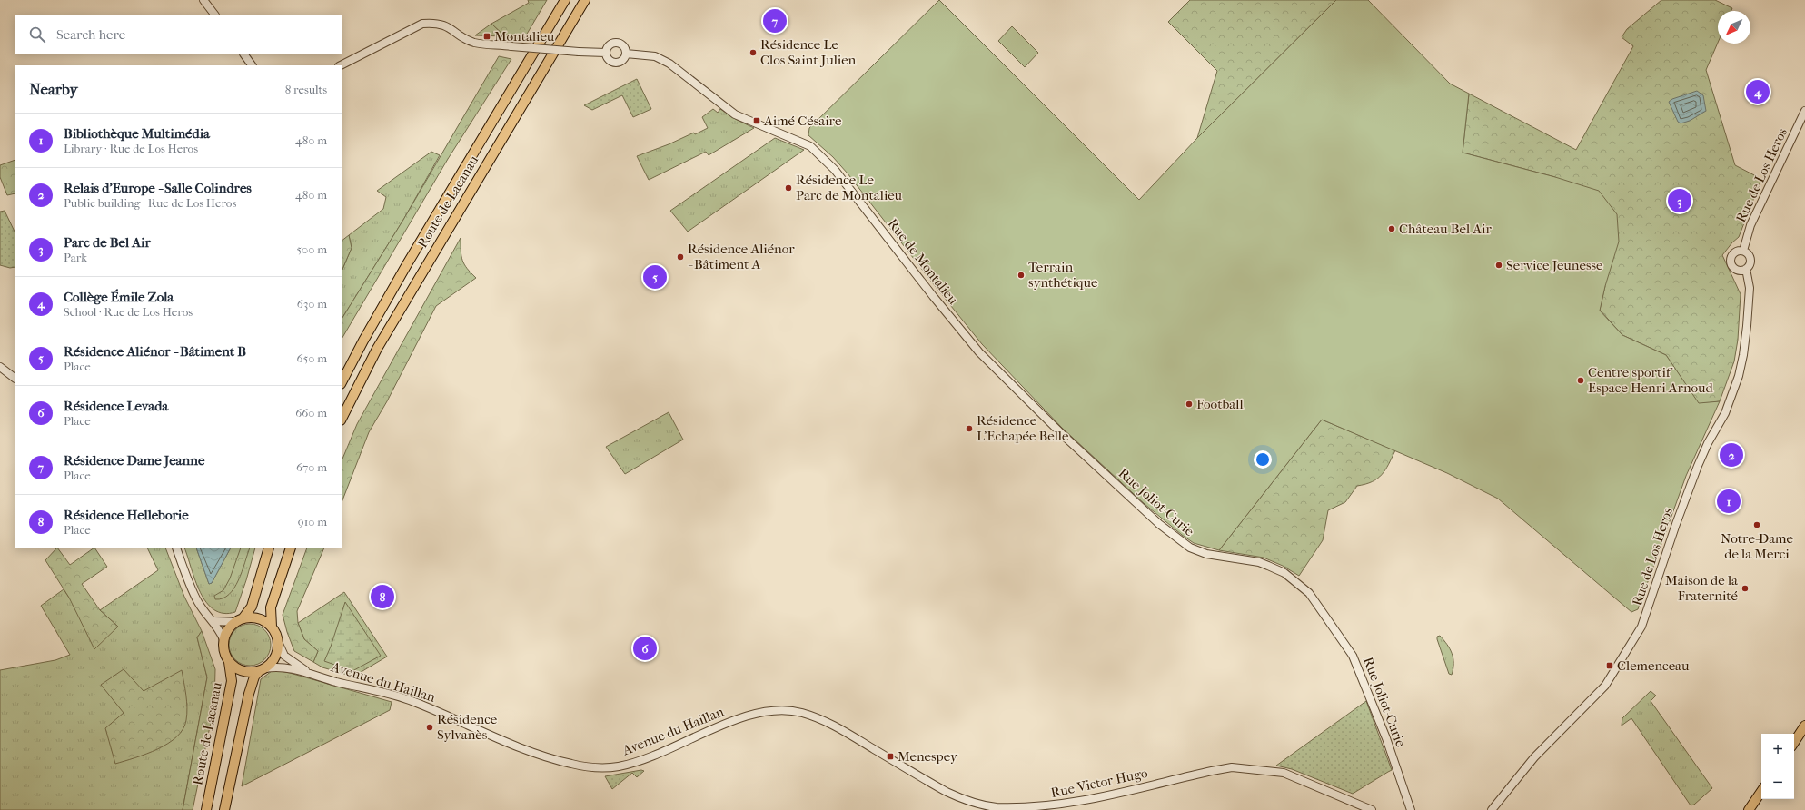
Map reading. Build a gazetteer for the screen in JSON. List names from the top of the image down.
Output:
{
  "streets": {
    "main road": ["Route de Lacanau"],
    "street": [
      "Rue de Los Heros",
      "Rue de Montalieu",
      "Rue Joliot-Curie",
      "Avenue du Haillan",
      "Rue Victor Hugo"
    ]
  },
  "crossings": [
    ["Route de Lacanau", "Avenue du Haillan"],
    ["Rue de Montalieu", "Rue Joliot-Curie"],
    ["Avenue du Haillan", "Rue Victor Hugo"]
  ],
  "places": {
    "transit": [
      "Montalieu",
      "Aimé Césaire",
      "Clemenceau",
      "Menespey"
    ],
    "other": [
      "Résidence Le Clos Saint Julien",
      "Résidence Le Parc de Montalieu",
      "Château Bel Air",
      "Résidence Aliénor - Bâtiment A",
      "Service Jeunesse",
      "Terrain synthétique",
      "Centre sportif Espace Henri Arnoud",
      "Football",
      "Résidence L'Echapée Belle",
      "Notre-Dame de la Merci",
      "Maison de la Fraternité",
      "Résidence Sylvanès"
    ]
  },
  "north": "bottom left",
  "page": {
    "pins": [
      "7",
      "4",
      "3",
      "5",
      "2",
      "1",
      "8",
      "6"
    ],
    "search": "Search here",
    "heading": ["Nearby", "8 results"],
    "list": [
      {
        "mark": "1",
        "name": "Bibliothèque Multimédia",
        "note": "Library · Rue de Los Heros",
        "value": "480 m"
      },
      {
        "mark": "2",
        "name": "Relais d'Europe - Salle Colindres",
        "note": "Public building · Rue de Los Heros",
        "value": "480 m"
      },
      {
        "mark": "3",
        "name": "Parc de Bel Air",
        "note": "Park",
        "value": "500 m"
      },
      {
        "mark": "4",
        "name": "Collège Émile Zola",
        "note": "School · Rue de Los Heros",
        "value": "630 m"
      },
      {
        "mark": "5",
        "name": "Résidence Aliénor - Bâtiment B",
        "note": "Place",
        "value": "650 m"
      },
      {
        "mark": "6",
        "name": "Résidence Levada",
        "note": "Place",
        "value": "660 m"
      },
      {
        "mark": "7",
        "name": "Résidence Dame Jeanne",
        "note": "Place",
        "value": "670 m"
      },
      {
        "mark": "8",
        "name": "Résidence Helleborie",
        "note": "Place",
        "value": "910 m"
      }
    ],
    "map_buttons": ["+", "−"]
  }
}
